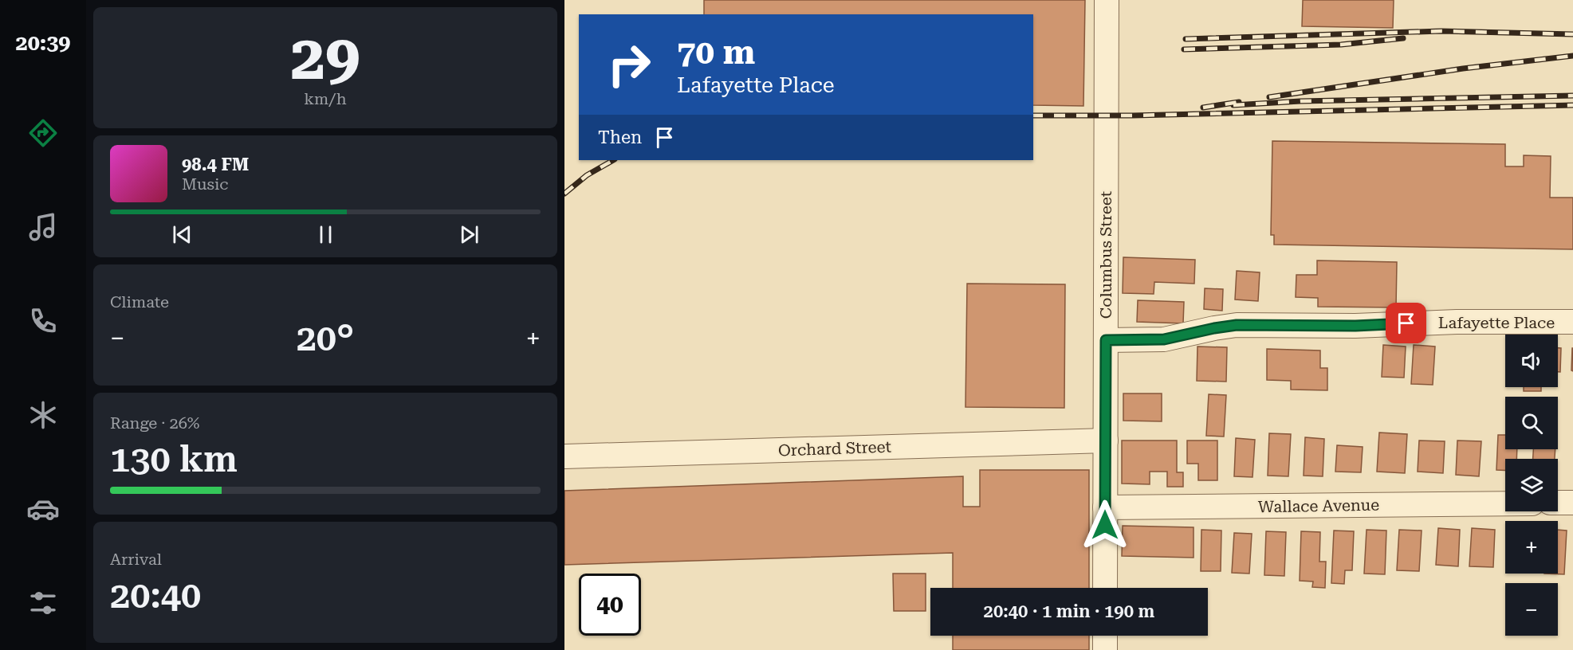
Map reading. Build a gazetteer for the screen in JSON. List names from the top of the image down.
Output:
{
  "streets": {
    "street": [
      "Columbus Street",
      "Lafayette Place",
      "Orchard Street",
      "Wallace Avenue"
    ]
  },
  "crossings": [
    ["Columbus Street", "Lafayette Place"],
    ["Columbus Street", "Orchard Street"],
    ["Columbus Street", "Wallace Avenue"]
  ],
  "page": {
    "tabs": "20:39",
    "tile": [
      ["29", "km/h"],
      "Climate",
      ["Range · 26%", "130 km"],
      ["Arrival", "20:40"]
    ],
    "turn": ["70 m", "Lafayette Place"],
    "then": "Then",
    "song": ["98.4 FM", "Music"],
    "heat": ["−", "20°", "+"],
    "map_buttons": ["+", "−"],
    "limit": "40",
    "trip": "20:40 · 1 min · 190 m"
  }
}
